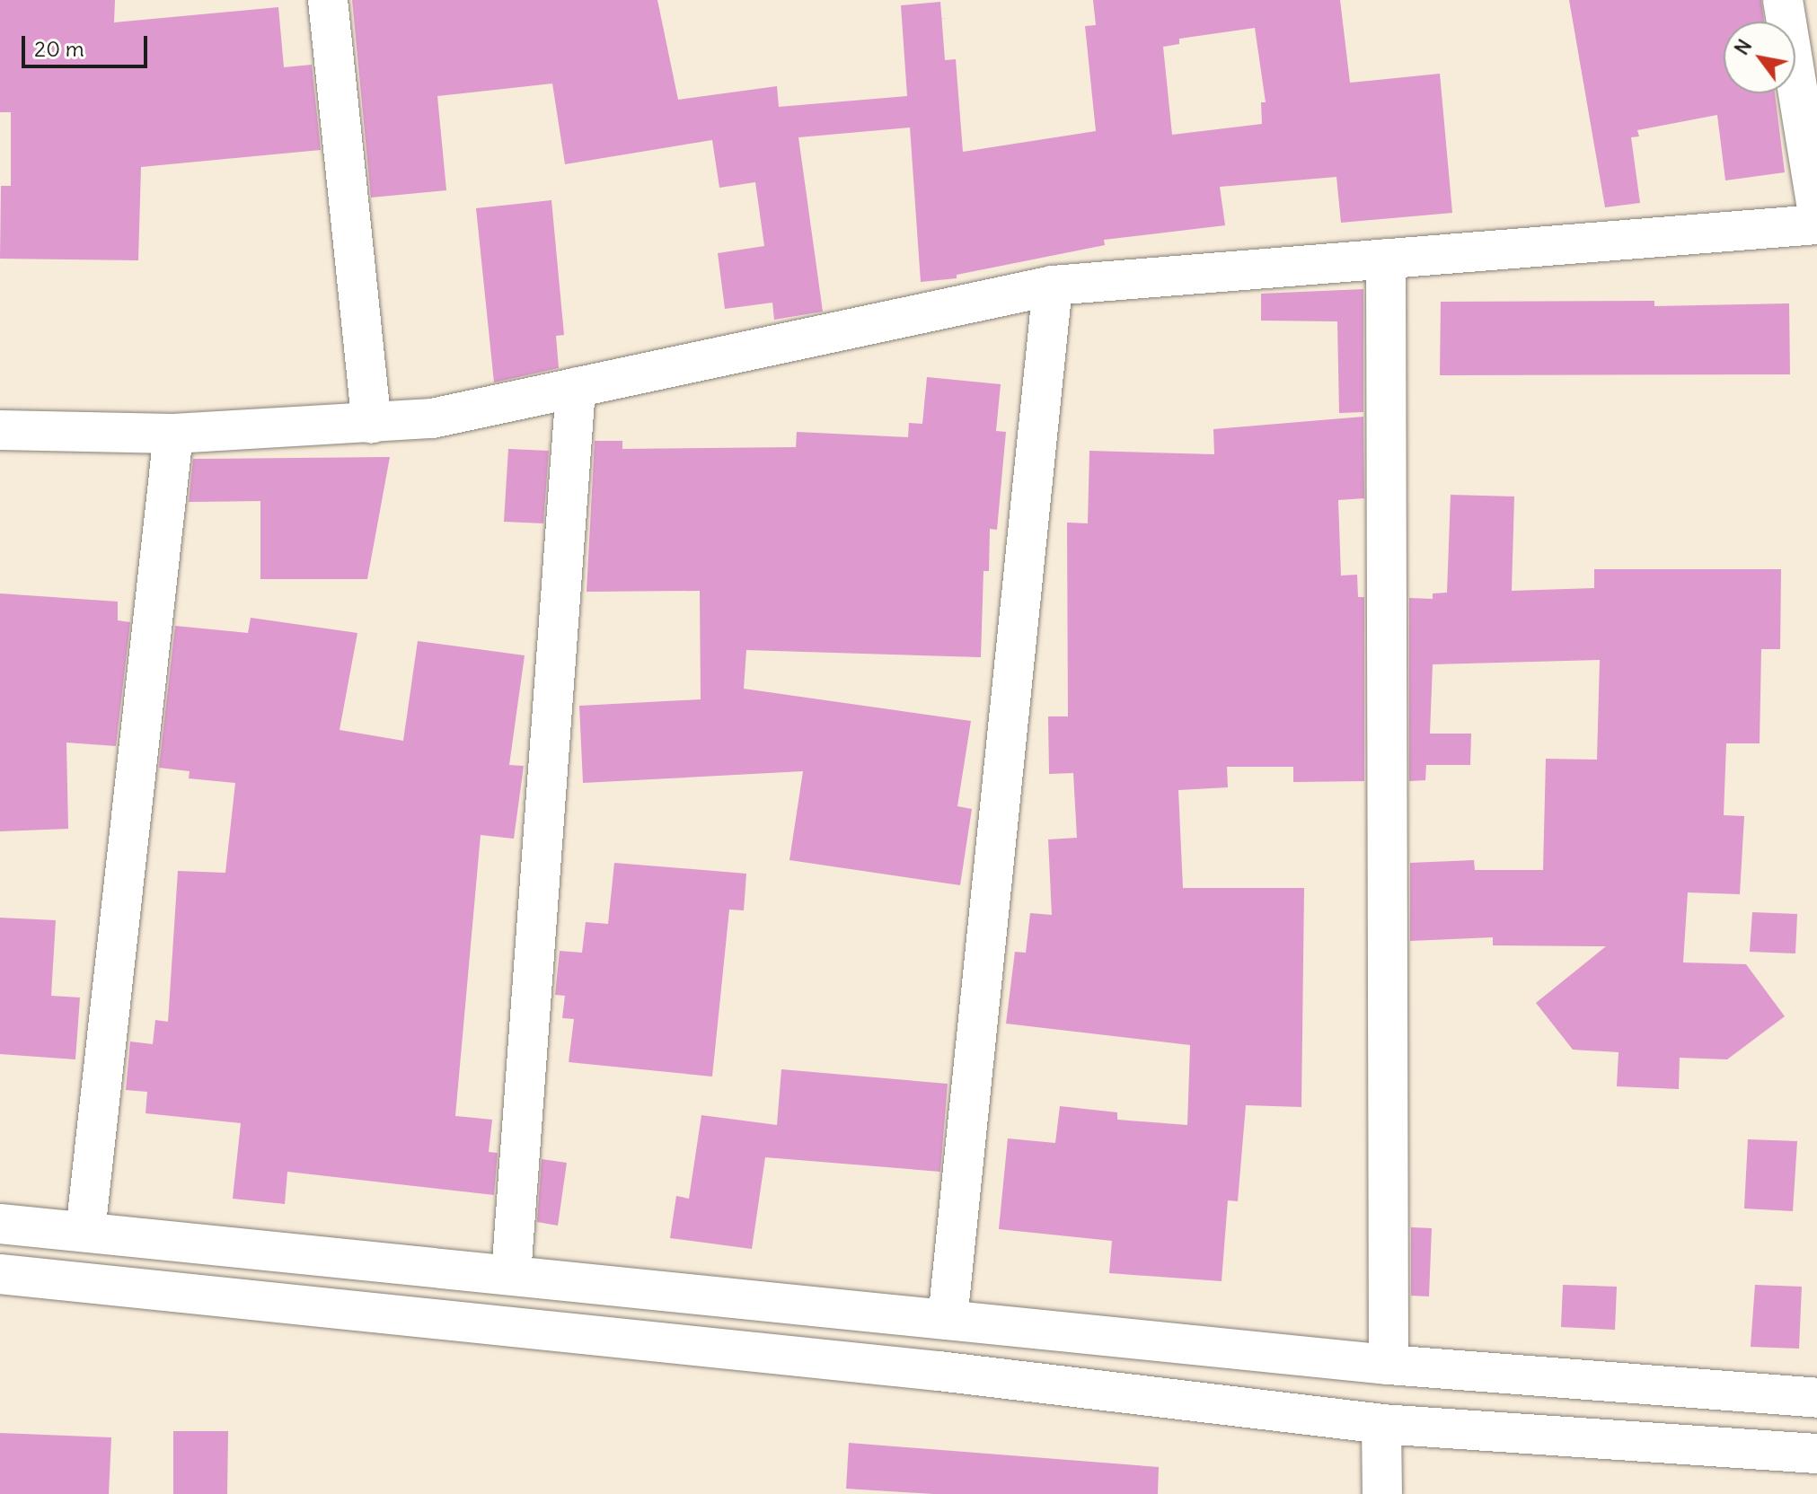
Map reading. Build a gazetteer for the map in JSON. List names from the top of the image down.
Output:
{
  "scale_bar": "20 m",
  "north": "top left"
}
